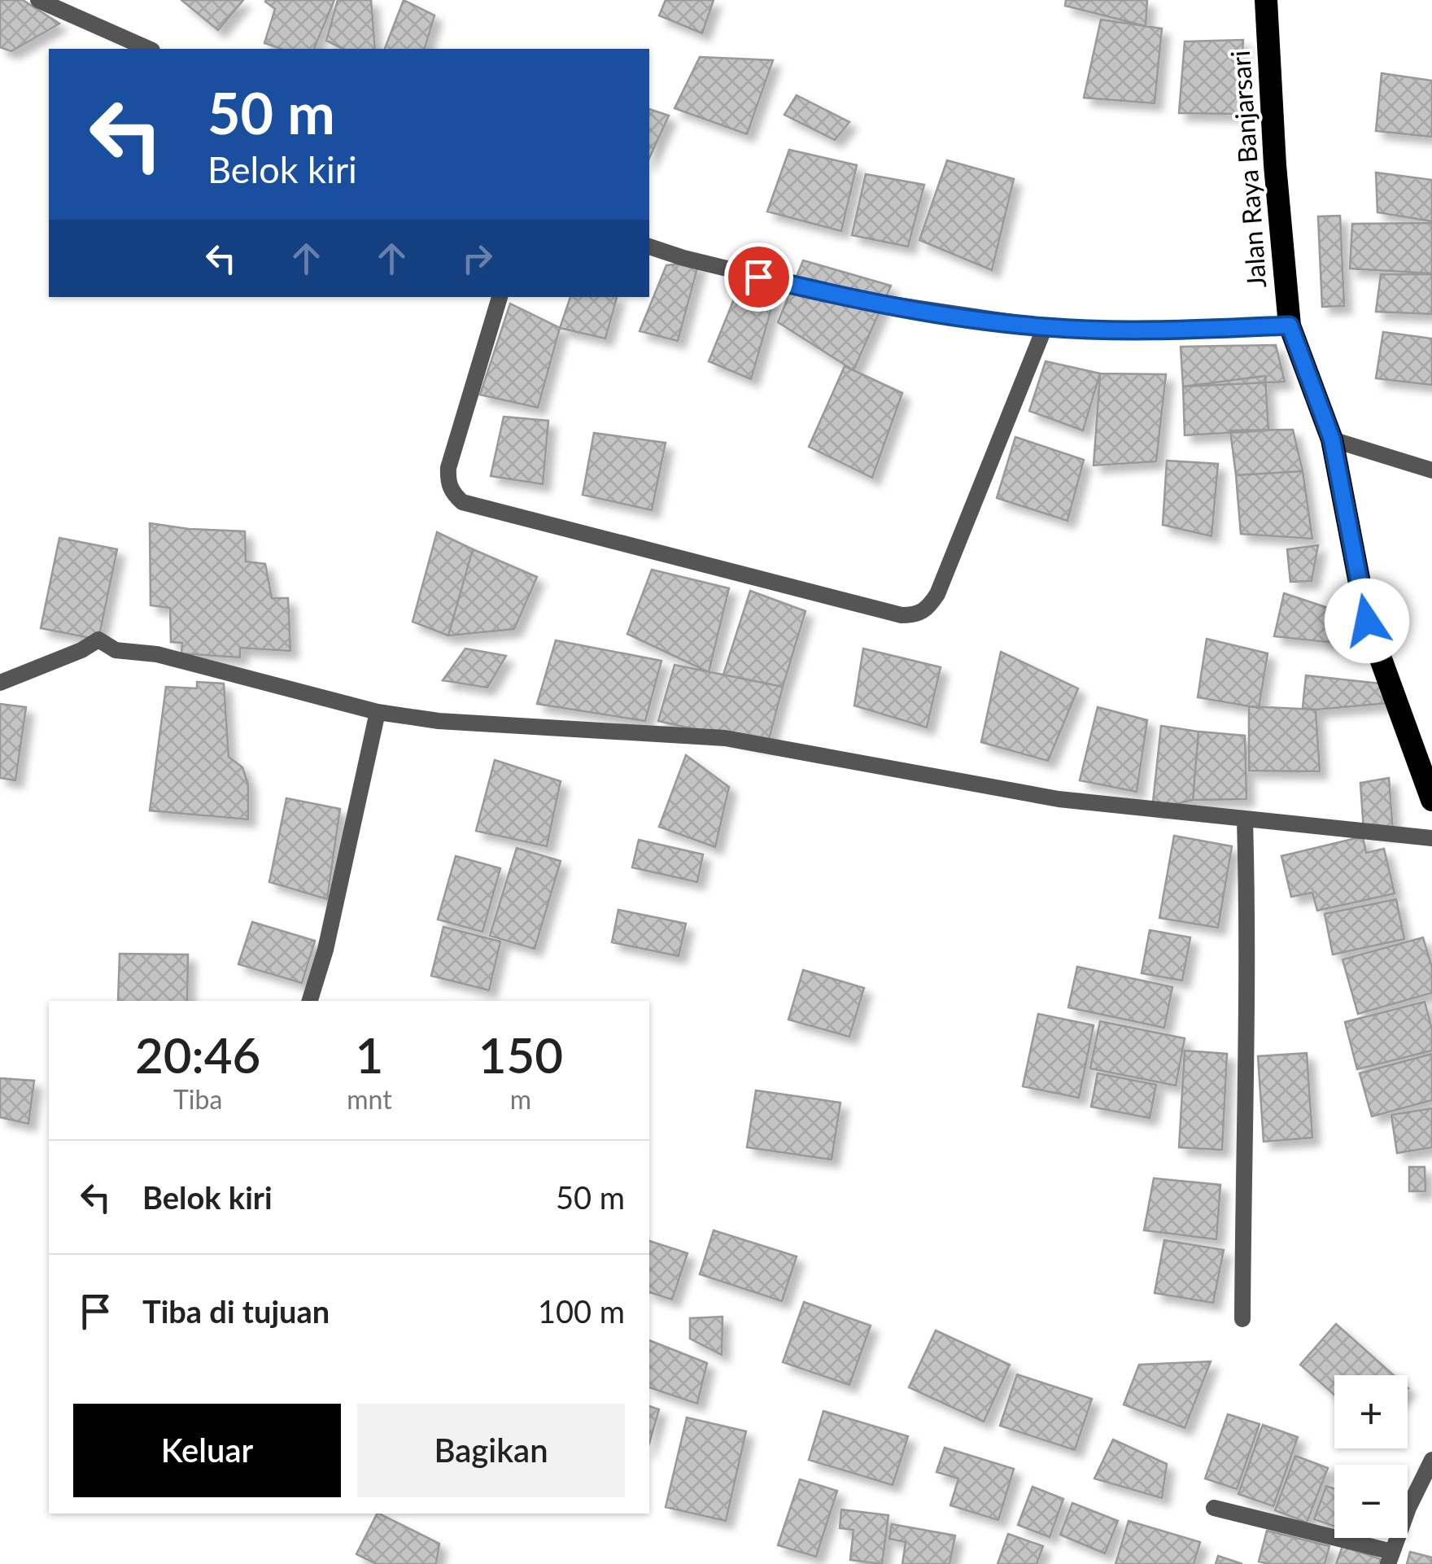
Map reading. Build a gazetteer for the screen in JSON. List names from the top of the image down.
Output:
{
  "streets": {
    "highway": ["Jalan Raya Banjarsari"]
  },
  "page": {
    "turn": ["50 m", "Belok kiri"],
    "eta": [
      "20:46",
      "Tiba",
      "1",
      "mnt",
      "150",
      "m"
    ],
    "list": [
      {
        "name": "Belok kiri",
        "value": "50 m"
      },
      {
        "name": "Tiba di tujuan",
        "value": "100 m"
      }
    ],
    "map_buttons": ["+", "−"],
    "buttons": ["Keluar", "Bagikan"]
  }
}
